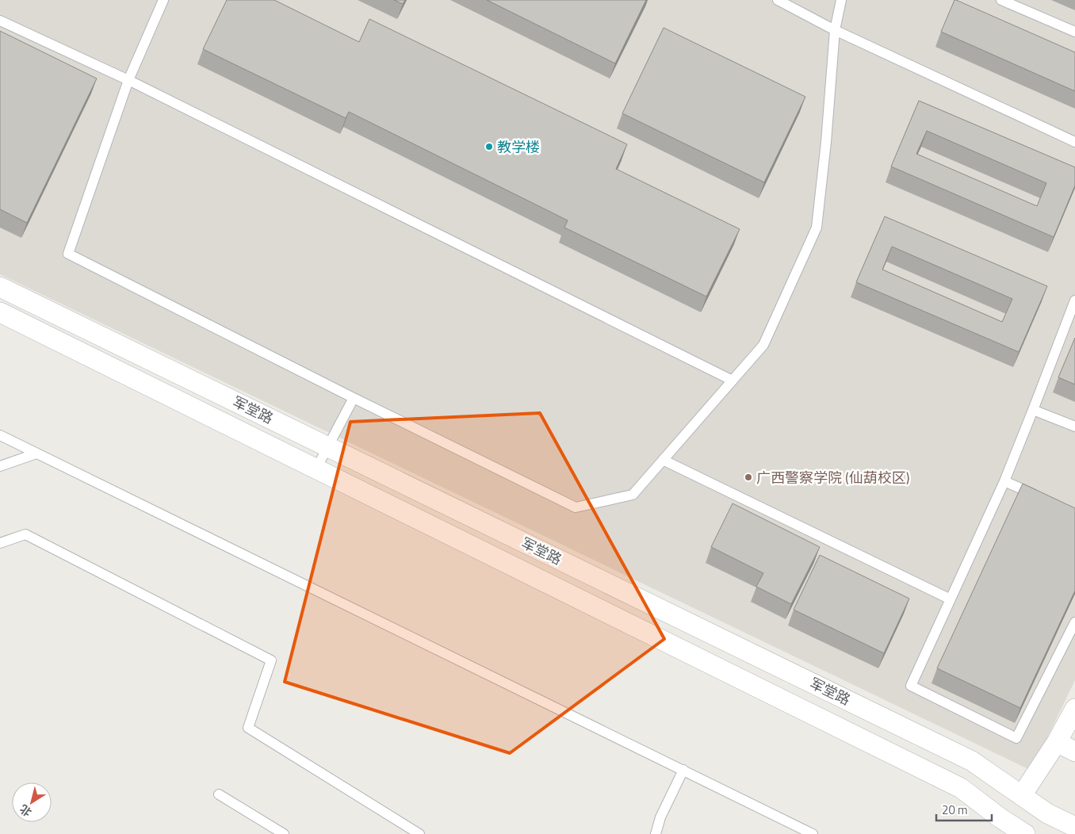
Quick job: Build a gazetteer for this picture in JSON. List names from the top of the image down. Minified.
{"streets":{"street":["军堂路"]},"places":["教学楼","广西警察学院 (仙葫校区)"],"scale_bar":"20 m","north":"bottom left"}
